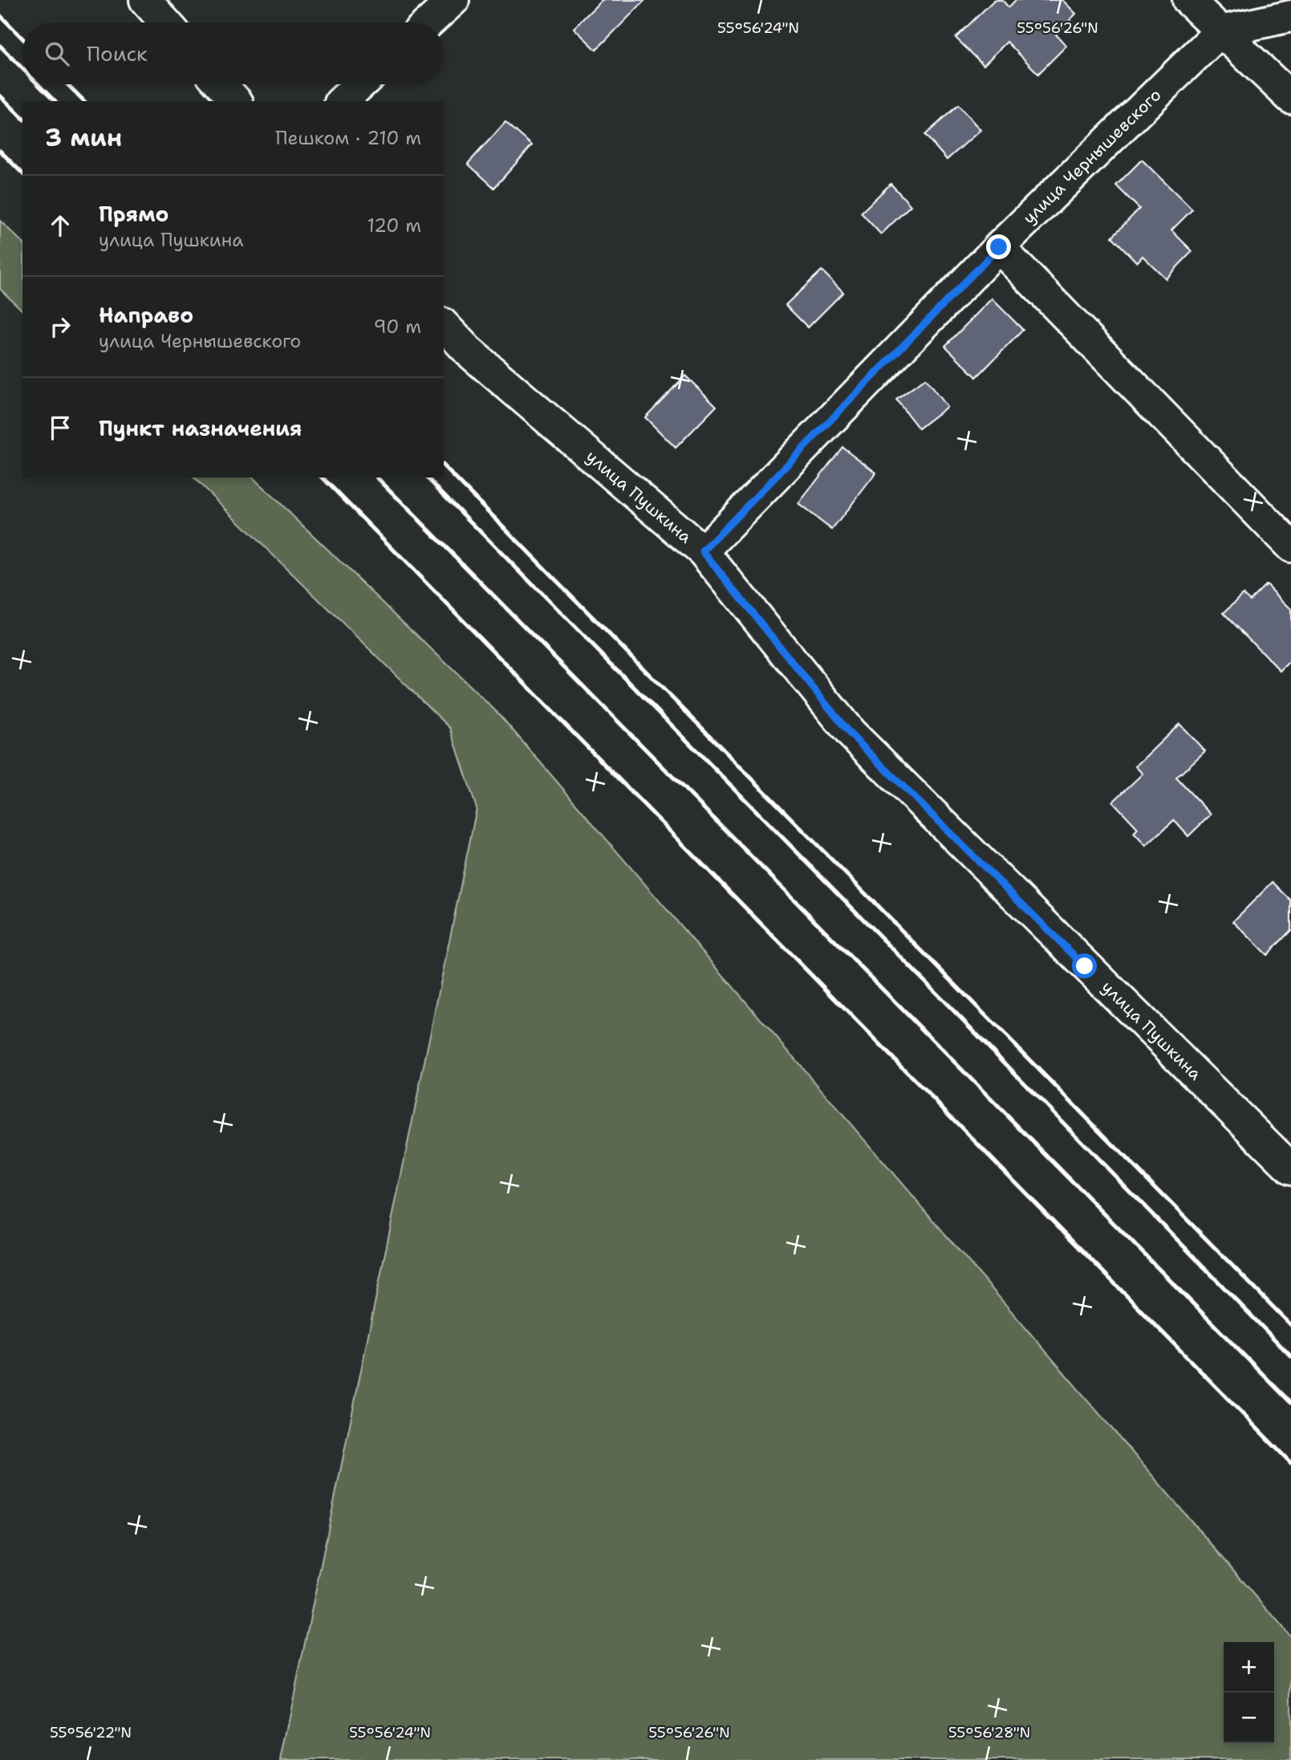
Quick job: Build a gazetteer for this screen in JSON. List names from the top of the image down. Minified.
{"streets":{"street":["улица Чернышевского","улица Пушкина"]},"crossings":[["улица Чернышевского","улица Пушкина"]],"page":{"search":"Поиск","heading":["3 мин","Пешком · 210 m"],"list":[["Прямо","улица Пушкина","120 m"],["Направо","улица Чернышевского","90 m"],"Пункт назначения"],"map_buttons":["+","−"]},"coordinates":["55°56'24\"N","55°56'26\"N","55°56'22\"N","55°56'28\"N"]}
